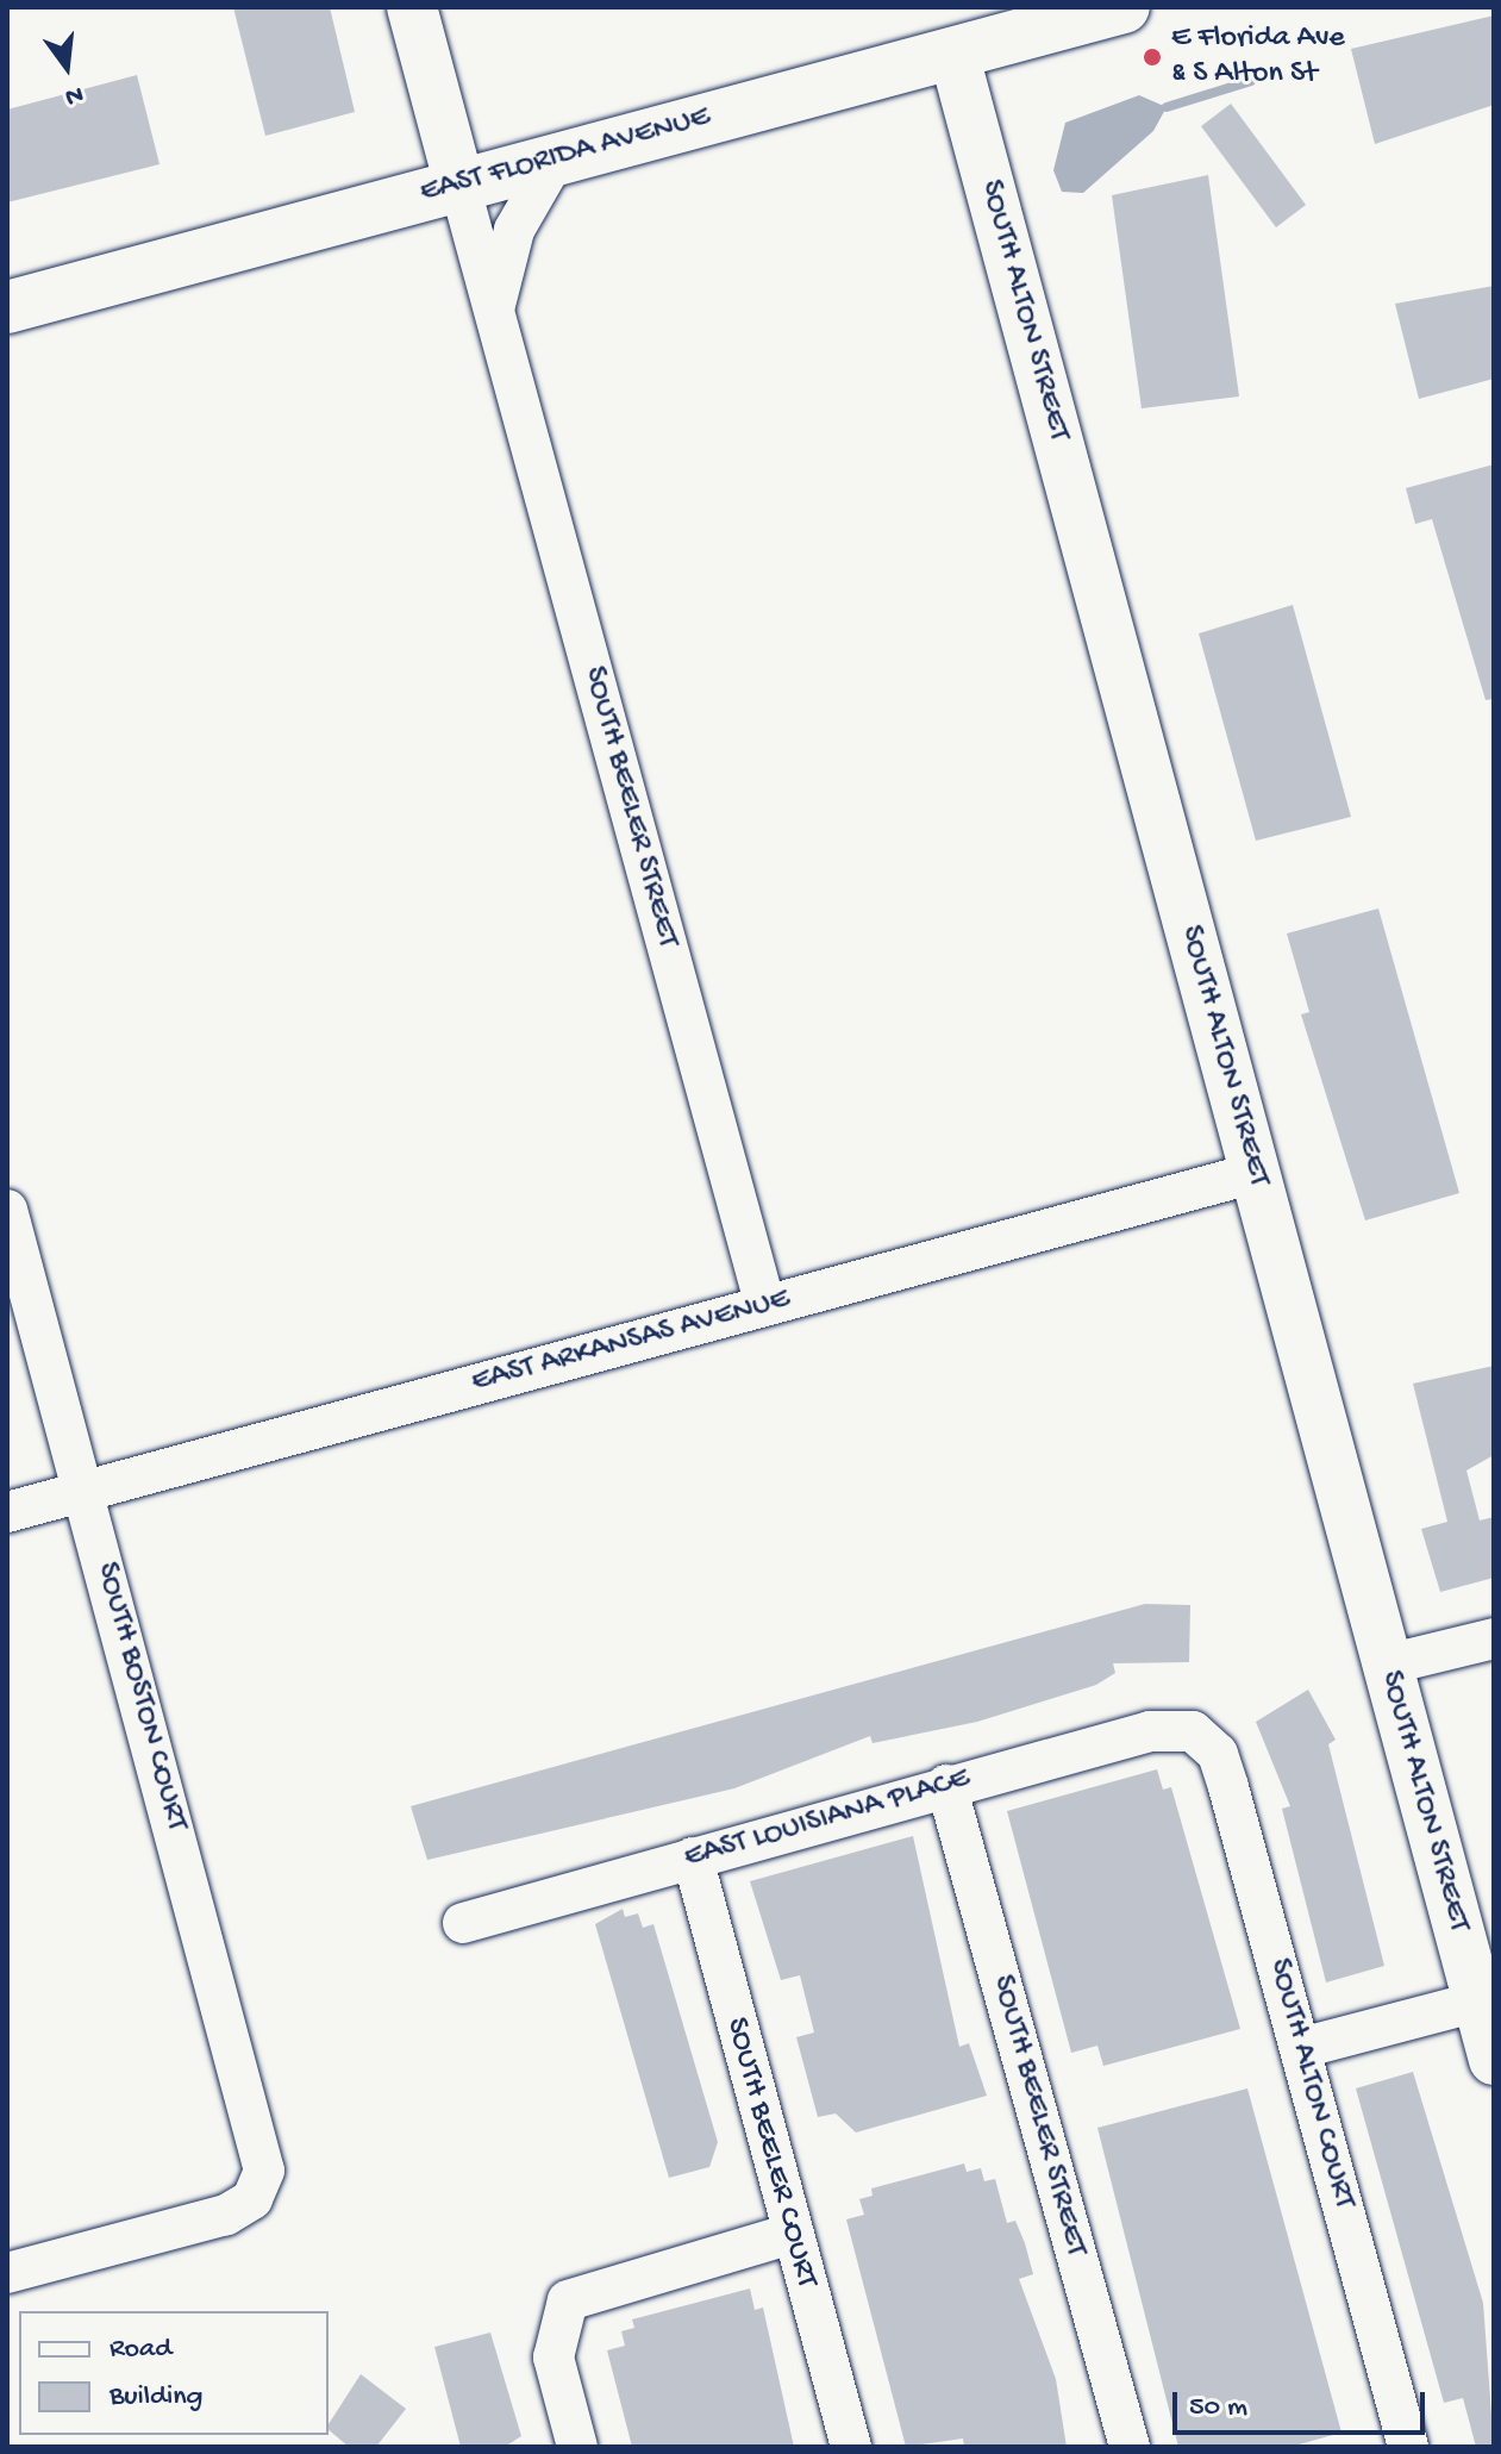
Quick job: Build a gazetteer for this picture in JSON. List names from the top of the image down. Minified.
{"streets":{"main road":["EAST FLORIDA AVENUE"],"street":["SOUTH ALTON STREET","SOUTH BEELER STREET","EAST ARKANSAS AVENUE","SOUTH BOSTON COURT","EAST LOUISIANA PLACE","SOUTH ALTON COURT","SOUTH BEELER COURT"]},"crossings":[["EAST FLORIDA AVENUE","SOUTH ALTON STREET"],["EAST FLORIDA AVENUE","SOUTH BEELER STREET"],["SOUTH ALTON STREET","EAST ARKANSAS AVENUE"],["SOUTH BEELER STREET","EAST ARKANSAS AVENUE"],["SOUTH BEELER STREET","EAST LOUISIANA PLACE"],["EAST ARKANSAS AVENUE","SOUTH BOSTON COURT"],["EAST LOUISIANA PLACE","SOUTH ALTON COURT"],["EAST LOUISIANA PLACE","SOUTH BEELER COURT"]],"places":["E Florida Ave & S Alton St"],"legend":["Road","Building"],"scale_bar":"50 m","north":"bottom"}
